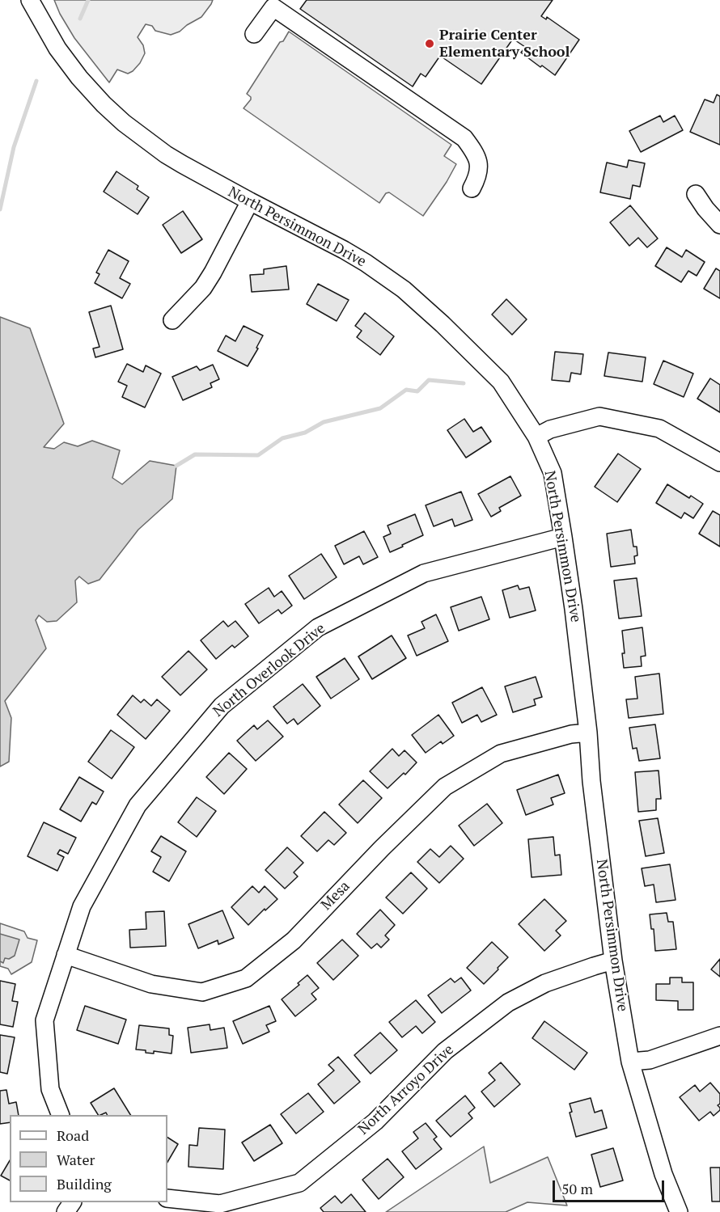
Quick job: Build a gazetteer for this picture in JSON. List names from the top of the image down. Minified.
{"streets":{"street":["North Persimmon Drive","North Overlook Drive","Mesa","North Arroyo Drive"]},"crossings":[["North Persimmon Drive","North Overlook Drive"],["North Persimmon Drive","Mesa"],["North Persimmon Drive","North Arroyo Drive"],["North Overlook Drive","Mesa"]],"places":["Prairie Center Elementary School"],"legend":["Road","Water","Building"],"scale_bar":"50 m"}
